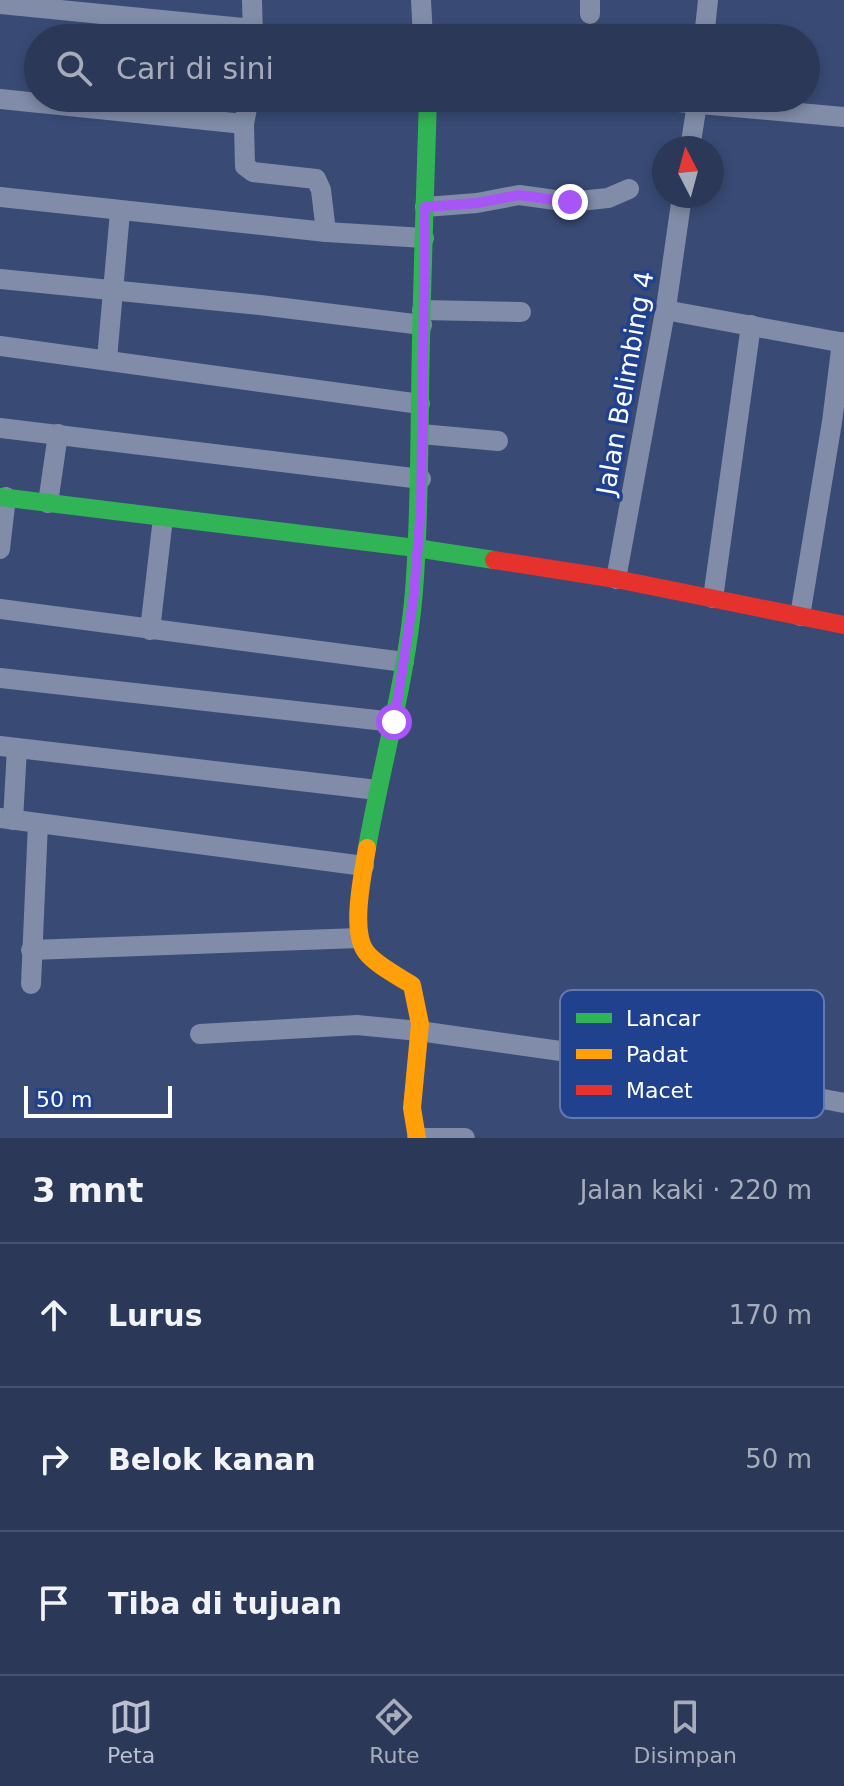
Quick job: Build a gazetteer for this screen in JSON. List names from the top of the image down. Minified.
{"streets":{"street":["Jalan Belimbing 4"]},"legend":["Lancar","Padat","Macet"],"scale_bar":"50 m","north":"top","page":{"search":"Cari di sini","scale":"50 m","heading":["3 mnt","Jalan kaki · 220 m"],"list":[["Lurus","170 m"],["Belok kanan","50 m"],"Tiba di tujuan"],"nav":["Peta","Rute","Disimpan"]}}
